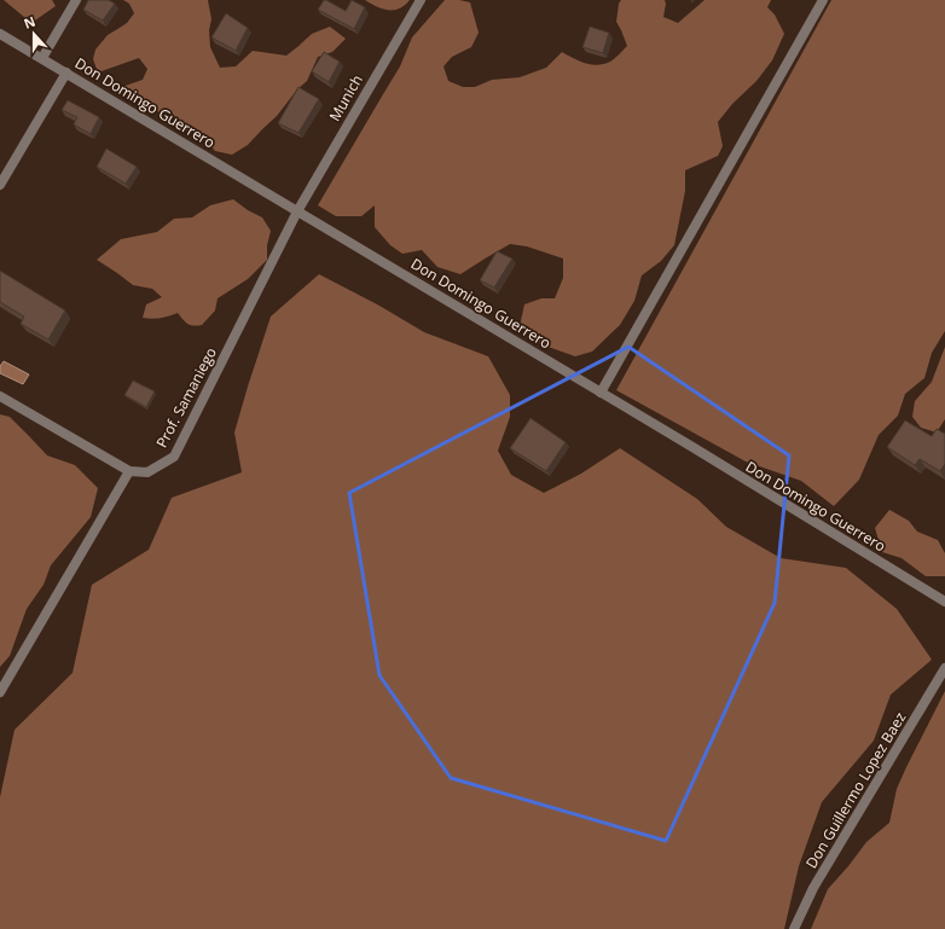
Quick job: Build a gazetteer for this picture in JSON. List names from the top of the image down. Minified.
{"streets":{"street":["Munich","Don Domingo Guerrero","Prof. Samaniego","Don Guillermo Lopez Baez"]},"crossings":[["Munich","Don Domingo Guerrero"],["Munich","Prof. Samaniego"],["Don Domingo Guerrero","Prof. Samaniego"]],"north":"top"}
